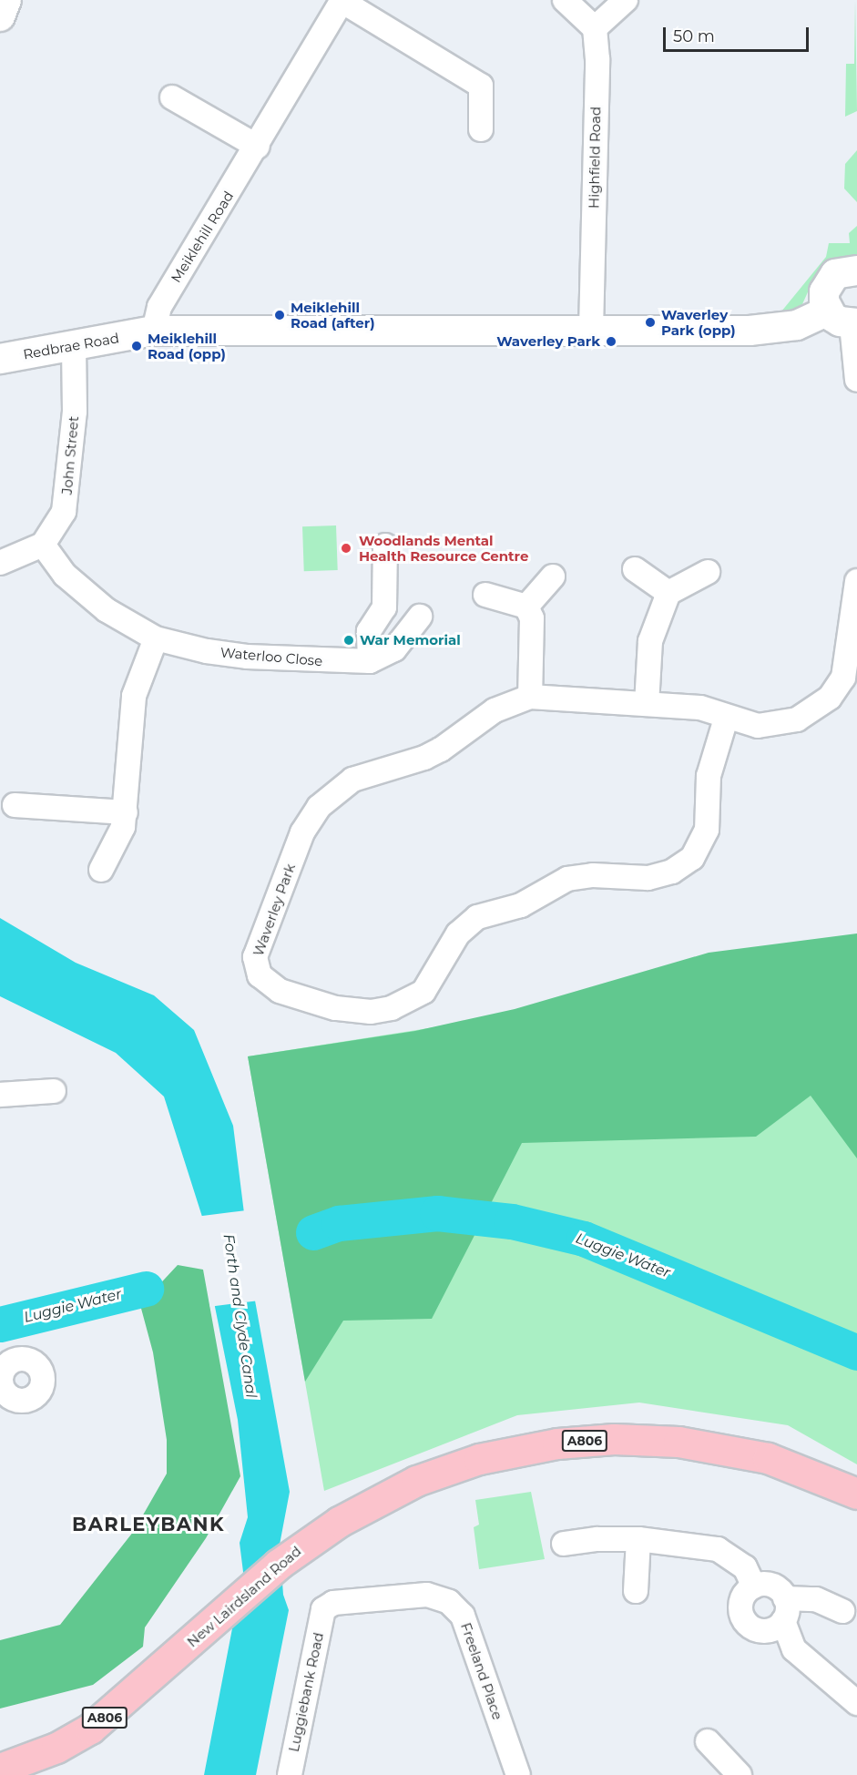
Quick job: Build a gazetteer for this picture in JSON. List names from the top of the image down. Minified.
{"streets":{"main road":["A806","New Lairdsland Road"],"street":["Highfield Road","Meiklehill Road","Redbrae Road","John Street","Waterloo Close","Waverley Park","Freeland Place","Luggiebank Road"]},"crossings":[["Highfield Road","Redbrae Road"],["Meiklehill Road","Redbrae Road"],["Redbrae Road","John Street"],["John Street","Waterloo Close"],["Freeland Place","Luggiebank Road"]],"districts":["BARLEYBANK"],"water":["Luggie Water","Forth and Clyde Canal"],"places":["Meiklehill Road (after)","Waverley Park (opp)","Waverley Park","Meiklehill Road (opp)","Woodlands Mental Health Resource Centre","War Memorial"],"scale_bar":"50 m"}
